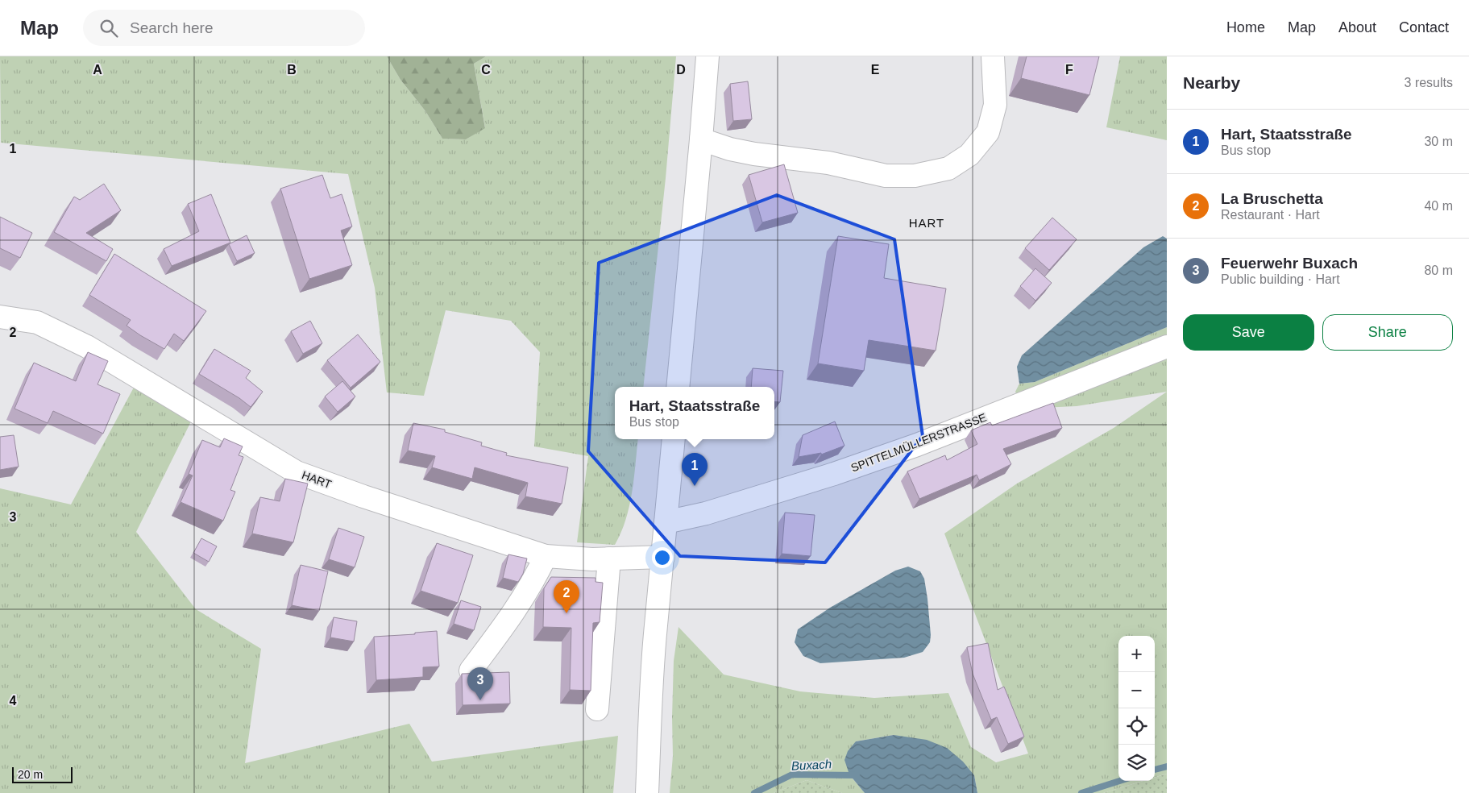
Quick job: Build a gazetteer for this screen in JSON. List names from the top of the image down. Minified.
{"streets":{"street":["SPITTELMÜLLERSTRASSE","HART"]},"districts":["HART"],"water":["Buxach"],"scale_bar":"20 m","page":{"header":"Map","search":"Search here","nav":["Home","Map","About","Contact"],"heading":["Nearby","3 results"],"list":[{"mark":"1","name":"Hart, Staatsstraße","note":"Bus stop","value":"30 m"},{"mark":"2","name":"La Bruschetta","note":"Restaurant · Hart","value":"40 m"},{"mark":"3","name":"Feuerwehr Buxach","note":"Public building · Hart","value":"80 m"}],"buttons":["Save","Share"],"popup":["Hart, Staatsstraße","Bus stop"],"pins":["1","2","3"],"map_buttons":["+","−"],"scale":"20 m"},"grid":{"columns":["A","B","C","D","E","F"],"rows":["1","2","3","4"]}}
